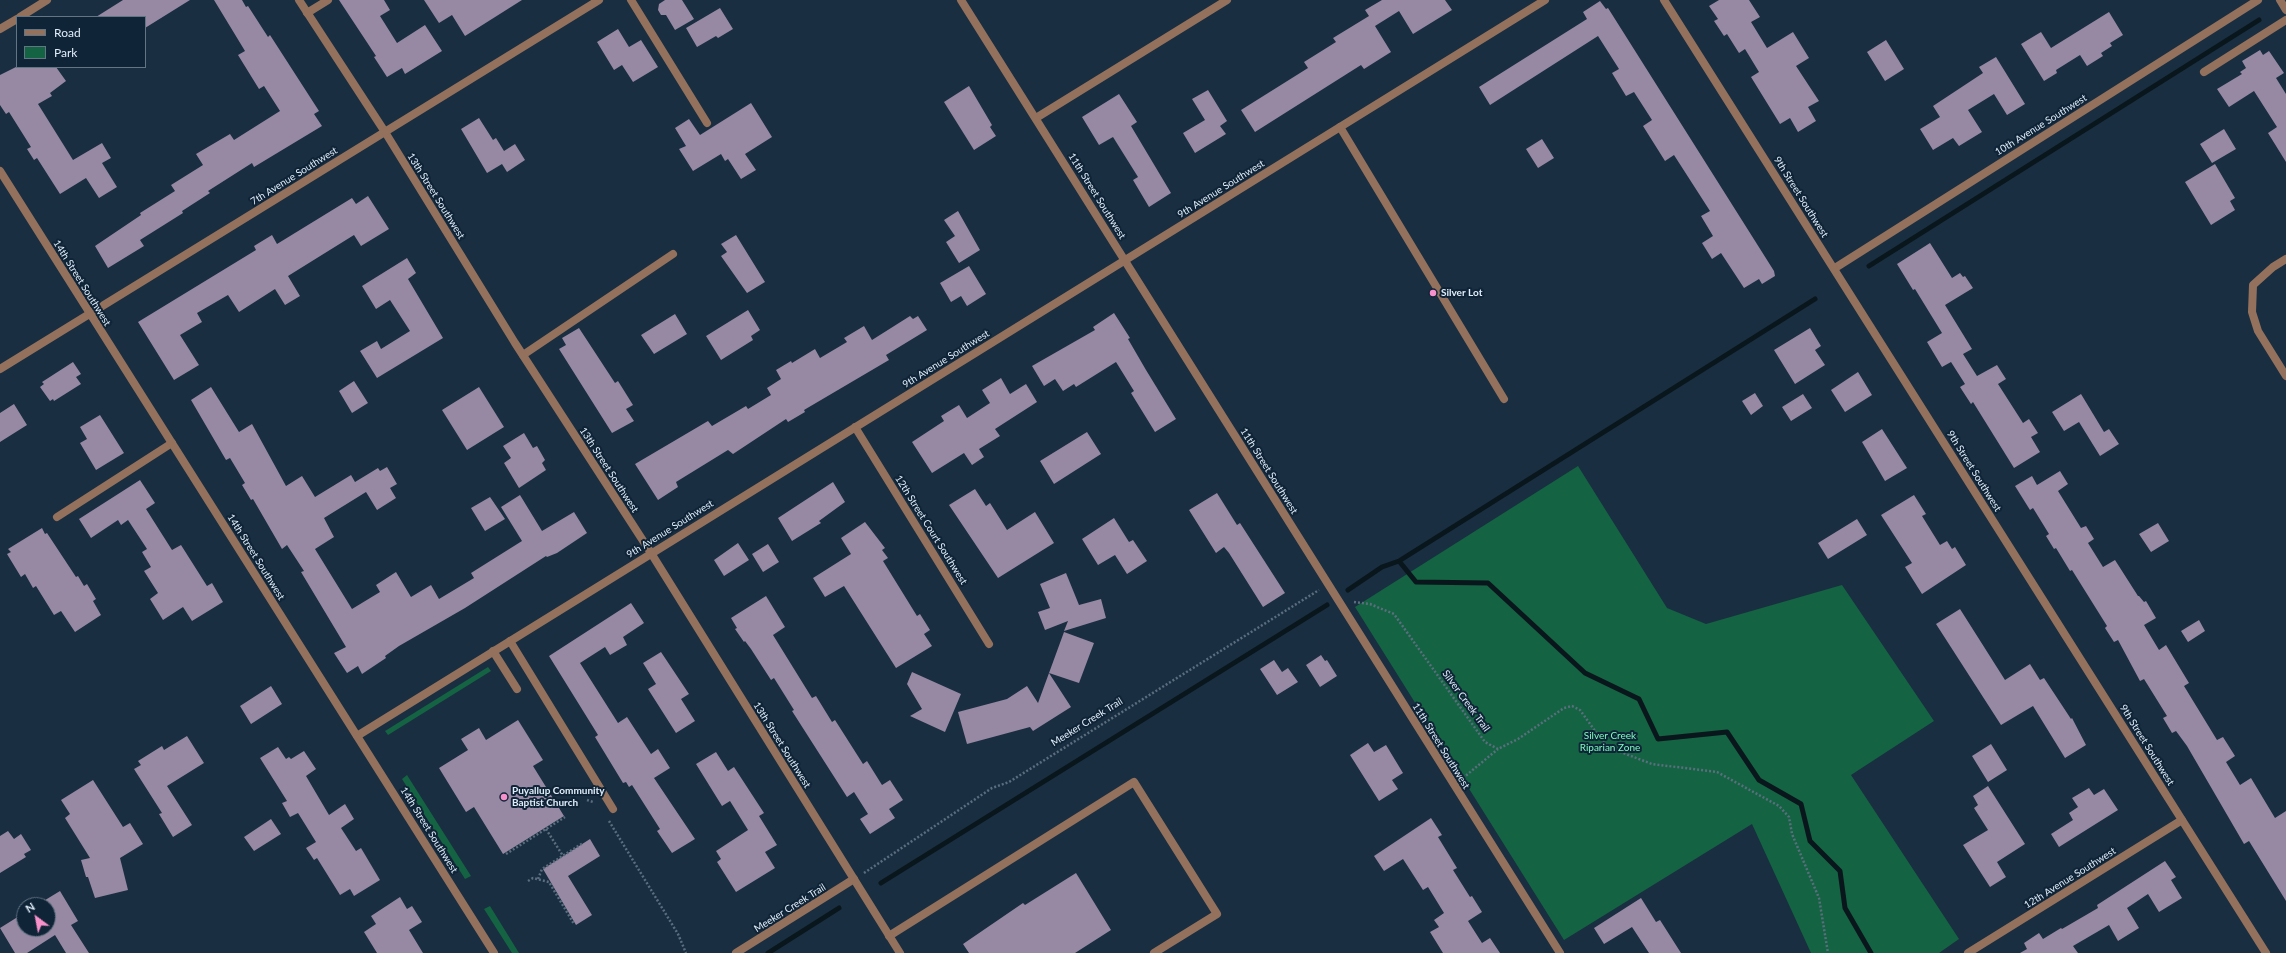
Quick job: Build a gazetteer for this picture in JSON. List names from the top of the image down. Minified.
{"streets":{"street":["10th Avenue Southwest","7th Avenue Southwest","9th Avenue Southwest","13th Street Southwest","11th Street Southwest","9th Street Southwest","14th Street Southwest","12th Street Court Southwest","Meeker Creek Trail","12th Avenue Southwest"],"path":["Silver Creek Trail"]},"crossings":[["10th Avenue Southwest","9th Street Southwest"],["7th Avenue Southwest","13th Street Southwest"],["7th Avenue Southwest","14th Street Southwest"],["9th Avenue Southwest","13th Street Southwest"],["9th Avenue Southwest","11th Street Southwest"],["9th Avenue Southwest","14th Street Southwest"],["9th Avenue Southwest","12th Street Court Southwest"],["13th Street Southwest","Meeker Creek Trail"],["9th Street Southwest","12th Avenue Southwest"]],"parks":["Silver Creek Riparian Zone"],"places":["Silver Lot","Puyallup Community Baptist Church"],"legend":["Road","Park"],"north":"top left"}
